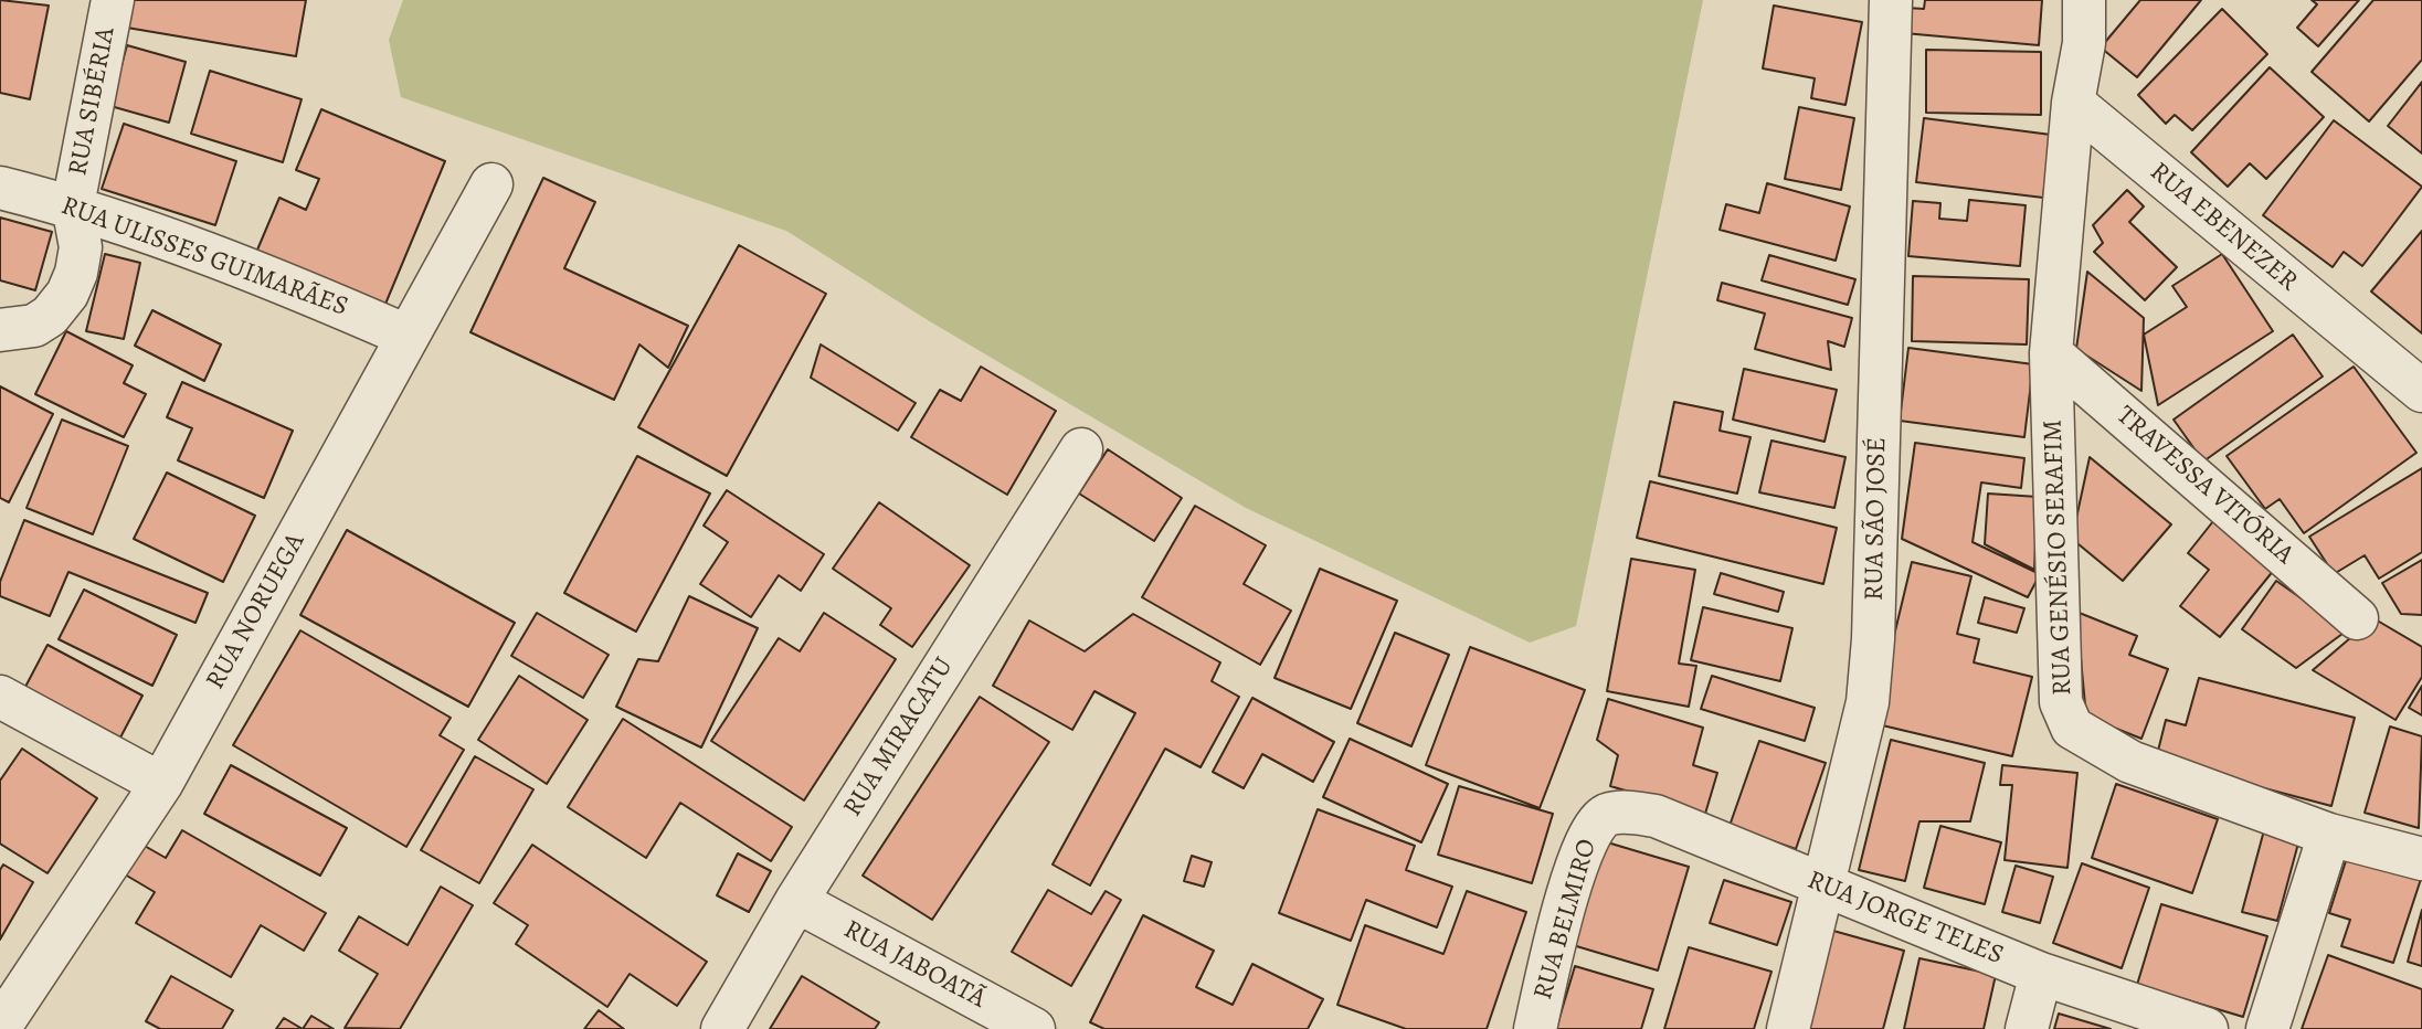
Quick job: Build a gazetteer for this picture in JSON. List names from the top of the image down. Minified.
{"streets":{"street":["RUA SIBÉRIA","RUA EBENEZER","RUA ULISSES GUIMARÃES","TRAVESSA VITÓRIA","RUA SÃO JOSÉ","RUA GENÉSIO SERAFIM","RUA NORUEGA","RUA MIRACATU","RUA JORGE TELES","RUA BELMIRO","RUA JABOATÃ"]},"crossings":[["RUA SIBÉRIA","RUA ULISSES GUIMARÃES"],["RUA EBENEZER","RUA GENÉSIO SERAFIM"],["RUA ULISSES GUIMARÃES","RUA NORUEGA"],["TRAVESSA VITÓRIA","RUA GENÉSIO SERAFIM"],["RUA SÃO JOSÉ","RUA JORGE TELES"],["RUA MIRACATU","RUA JABOATÃ"],["RUA JORGE TELES","RUA BELMIRO"]]}
